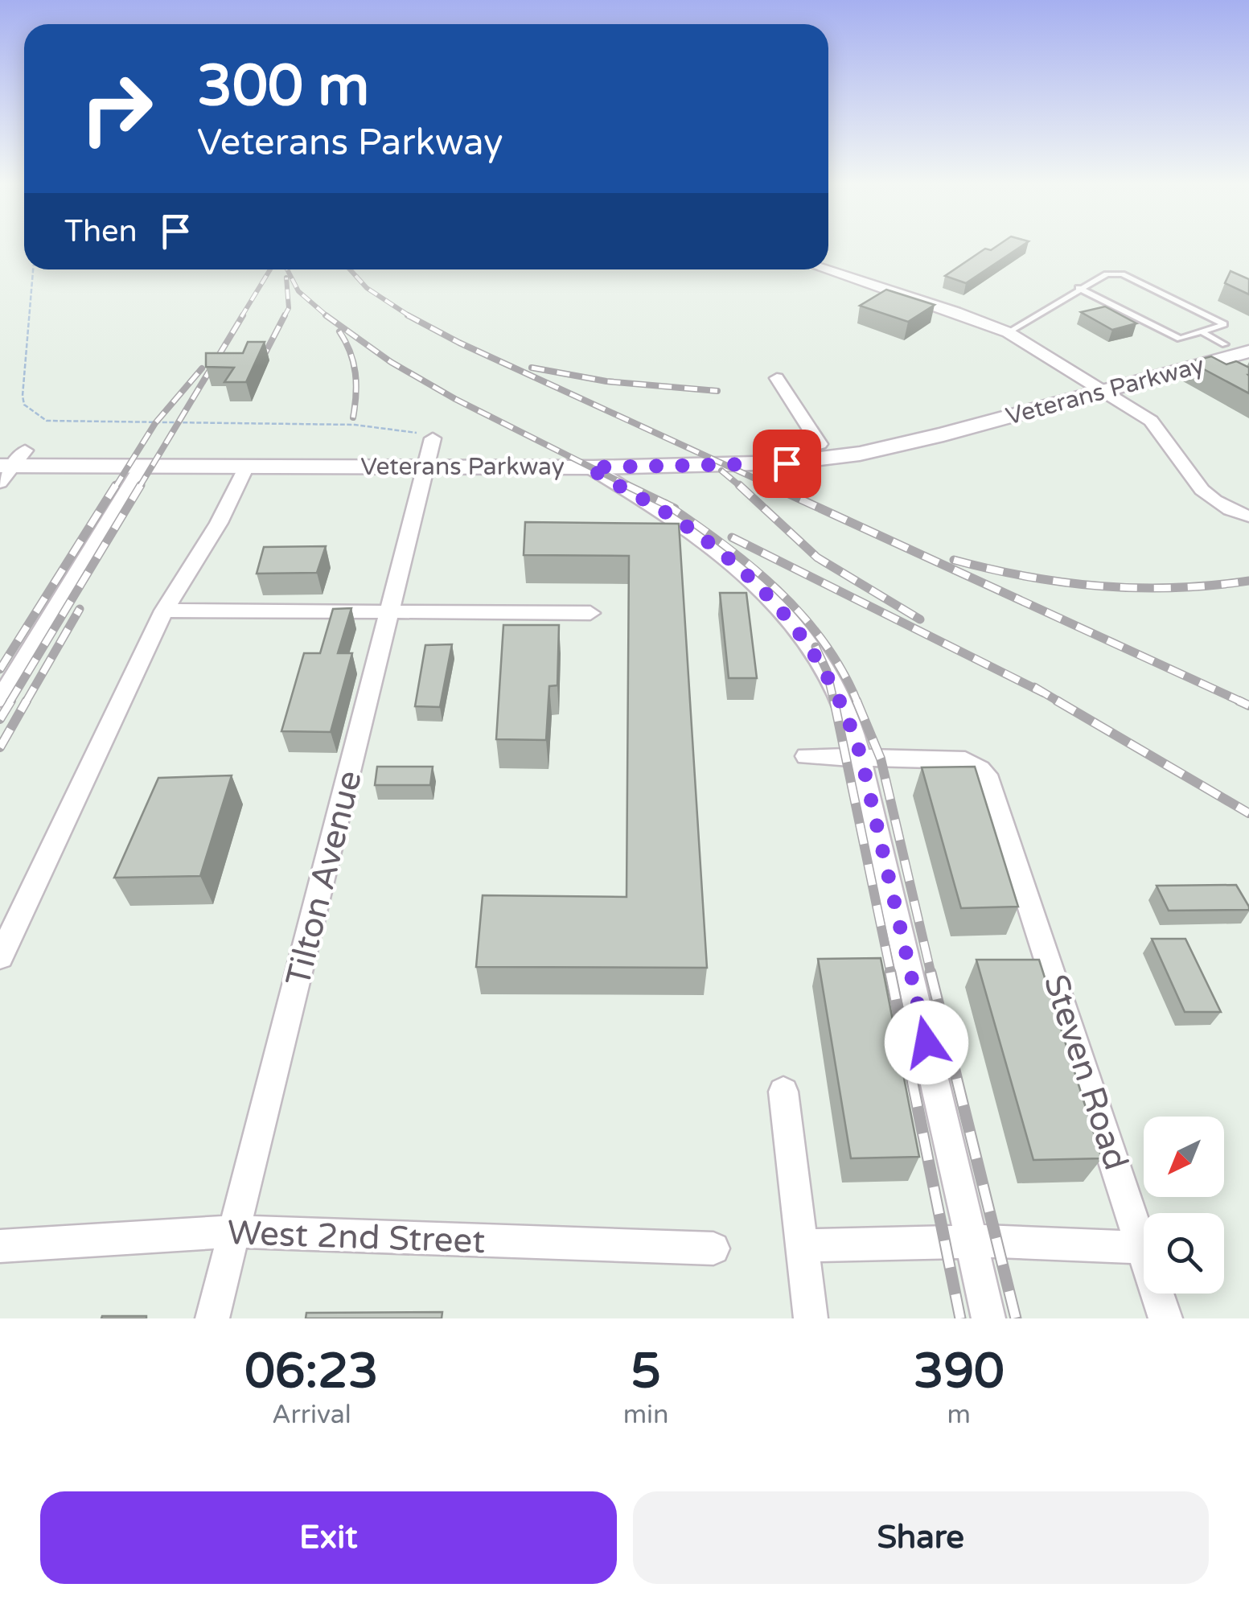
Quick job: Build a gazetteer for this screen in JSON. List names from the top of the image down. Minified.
{"streets":{"main road":["Veterans Parkway"],"street":["Tilton Avenue","Steven Road","West 2nd Street"]},"crossings":[["Veterans Parkway","Tilton Avenue"],["Tilton Avenue","West 2nd Street"]],"north":"bottom left","page":{"turn":["300 m","Veterans Parkway"],"then":"Then","eta":["06:23","Arrival","5","min","390","m"],"buttons":["Exit","Share"]}}
